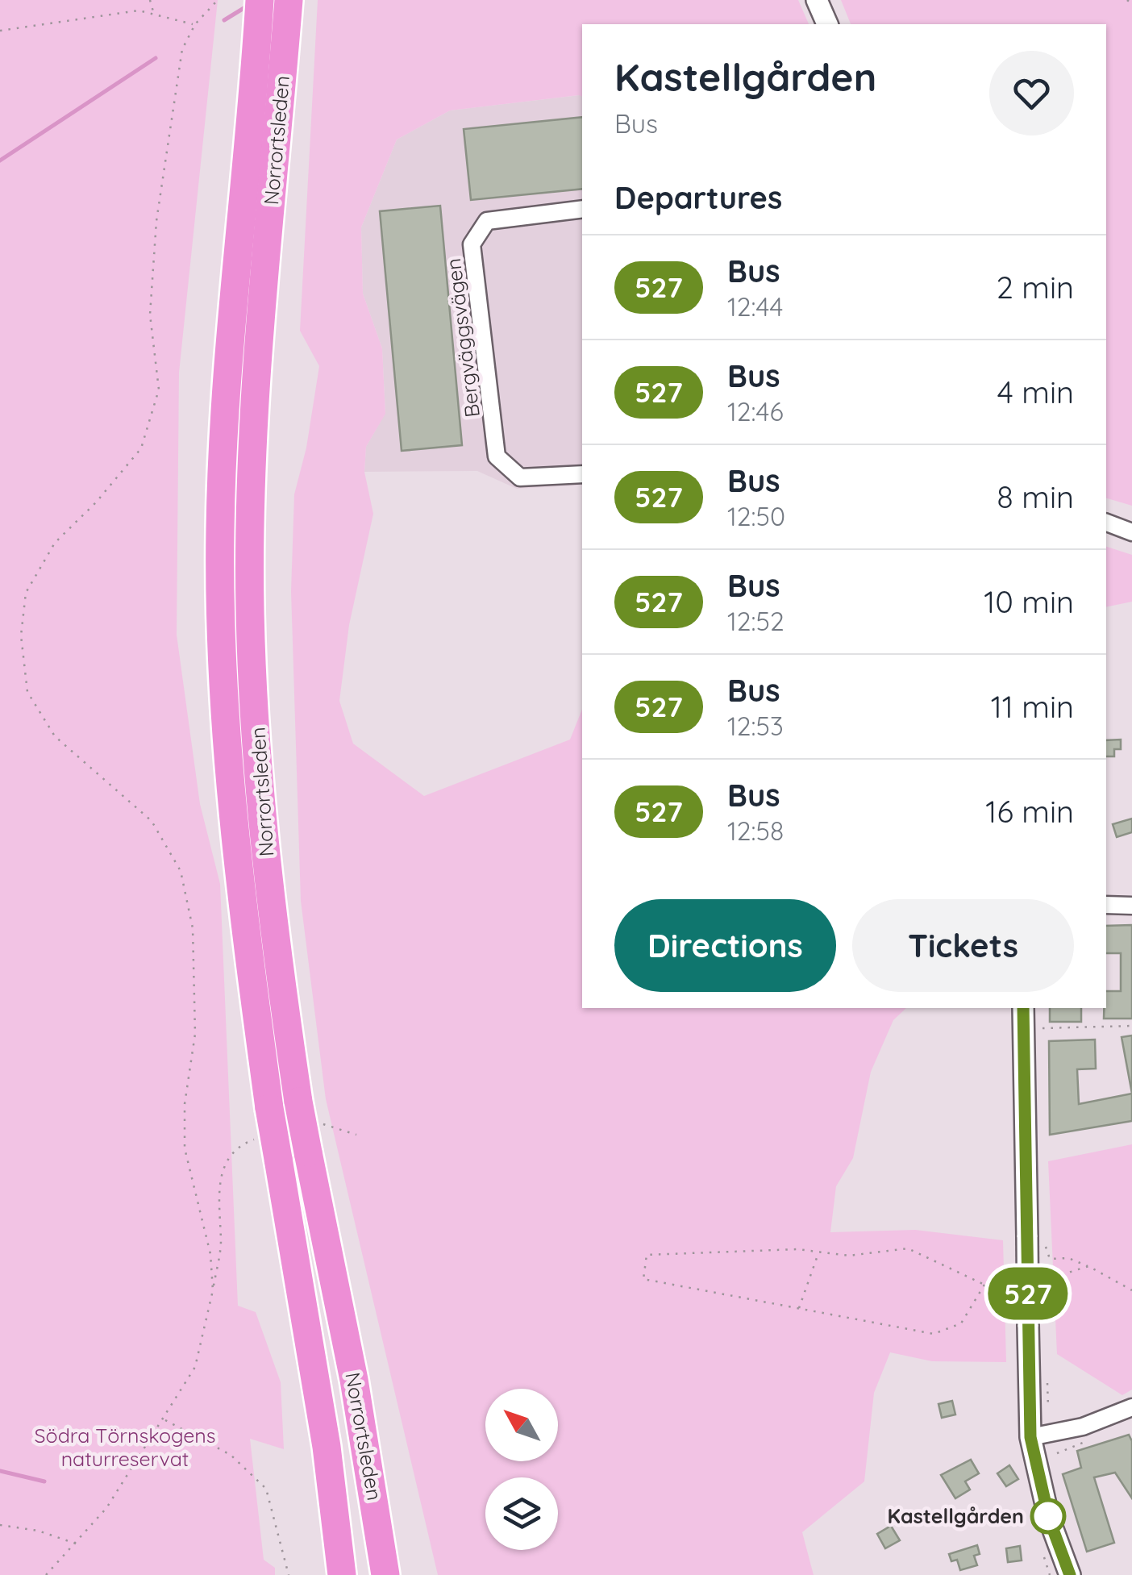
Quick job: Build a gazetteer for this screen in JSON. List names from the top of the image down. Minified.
{"streets":{"highway":["Norrortsleden"],"street":["Bergväggsvägen"]},"parks":["Södra Törnskogens naturreservat"],"places":["Kastellgården"],"lines":["bus line 527"],"north":"top left","page":{"on_map":"527","heading":[["Kastellgården","Bus"],"Departures"],"list":[{"mark":"527","name":"Bus","note":"12:44","value":"2 min"},{"mark":"527","name":"Bus","note":"12:46","value":"4 min"},{"mark":"527","name":"Bus","note":"12:50","value":"8 min"},{"mark":"527","name":"Bus","note":"12:52","value":"10 min"},{"mark":"527","name":"Bus","note":"12:53","value":"11 min"},{"mark":"527","name":"Bus","note":"12:58","value":"16 min"}],"buttons":["Directions","Tickets"]}}
